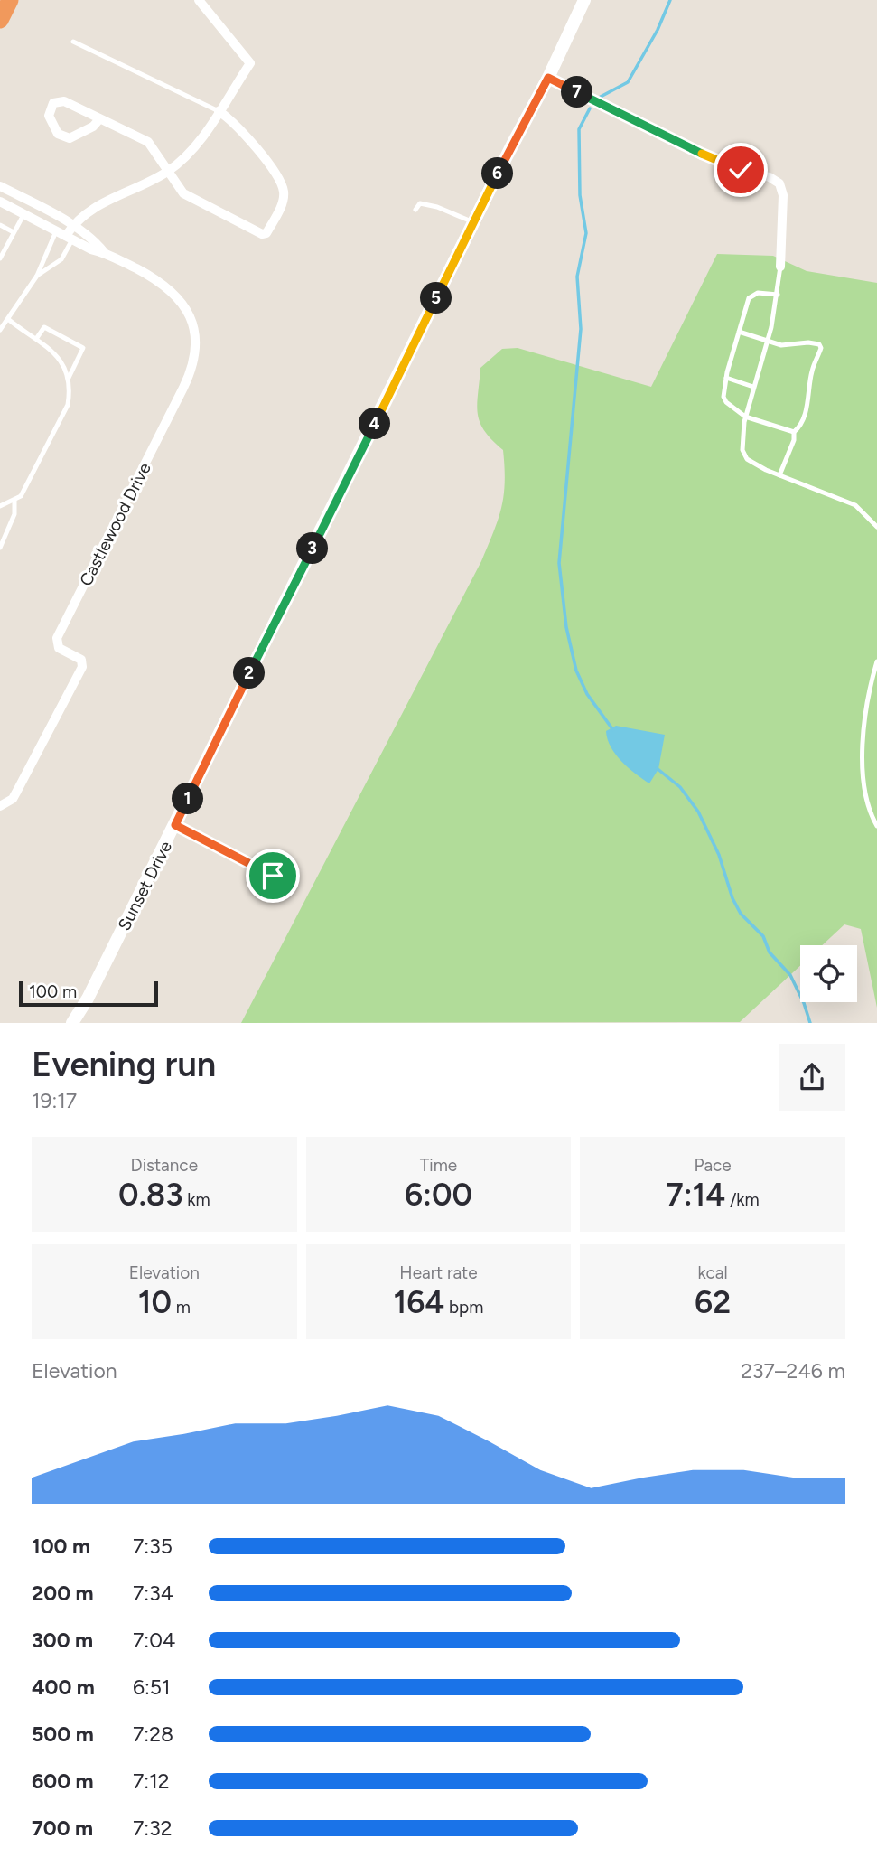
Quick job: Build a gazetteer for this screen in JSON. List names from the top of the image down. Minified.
{"streets":{"street":["Castlewood Drive","Sunset Drive"]},"scale_bar":"100 m","page":{"pins":["7","6","5","4","3","2","1"],"scale":"100 m","heading":["Evening run","19:17"],"stats":[["Distance","0.83 km"],["Time","6:00"],["Pace","7:14 /km"],["Elevation","10 m"],["Heart rate","164 bpm"],["kcal","62"]],"chart":["Elevation","237–246 m"],"list":[{"name":"100 m","note":"7:35"},{"name":"200 m","note":"7:34"},{"name":"300 m","note":"7:04"},{"name":"400 m","note":"6:51"},{"name":"500 m","note":"7:28"},{"name":"600 m","note":"7:12"},{"name":"700 m","note":"7:32"}]}}
